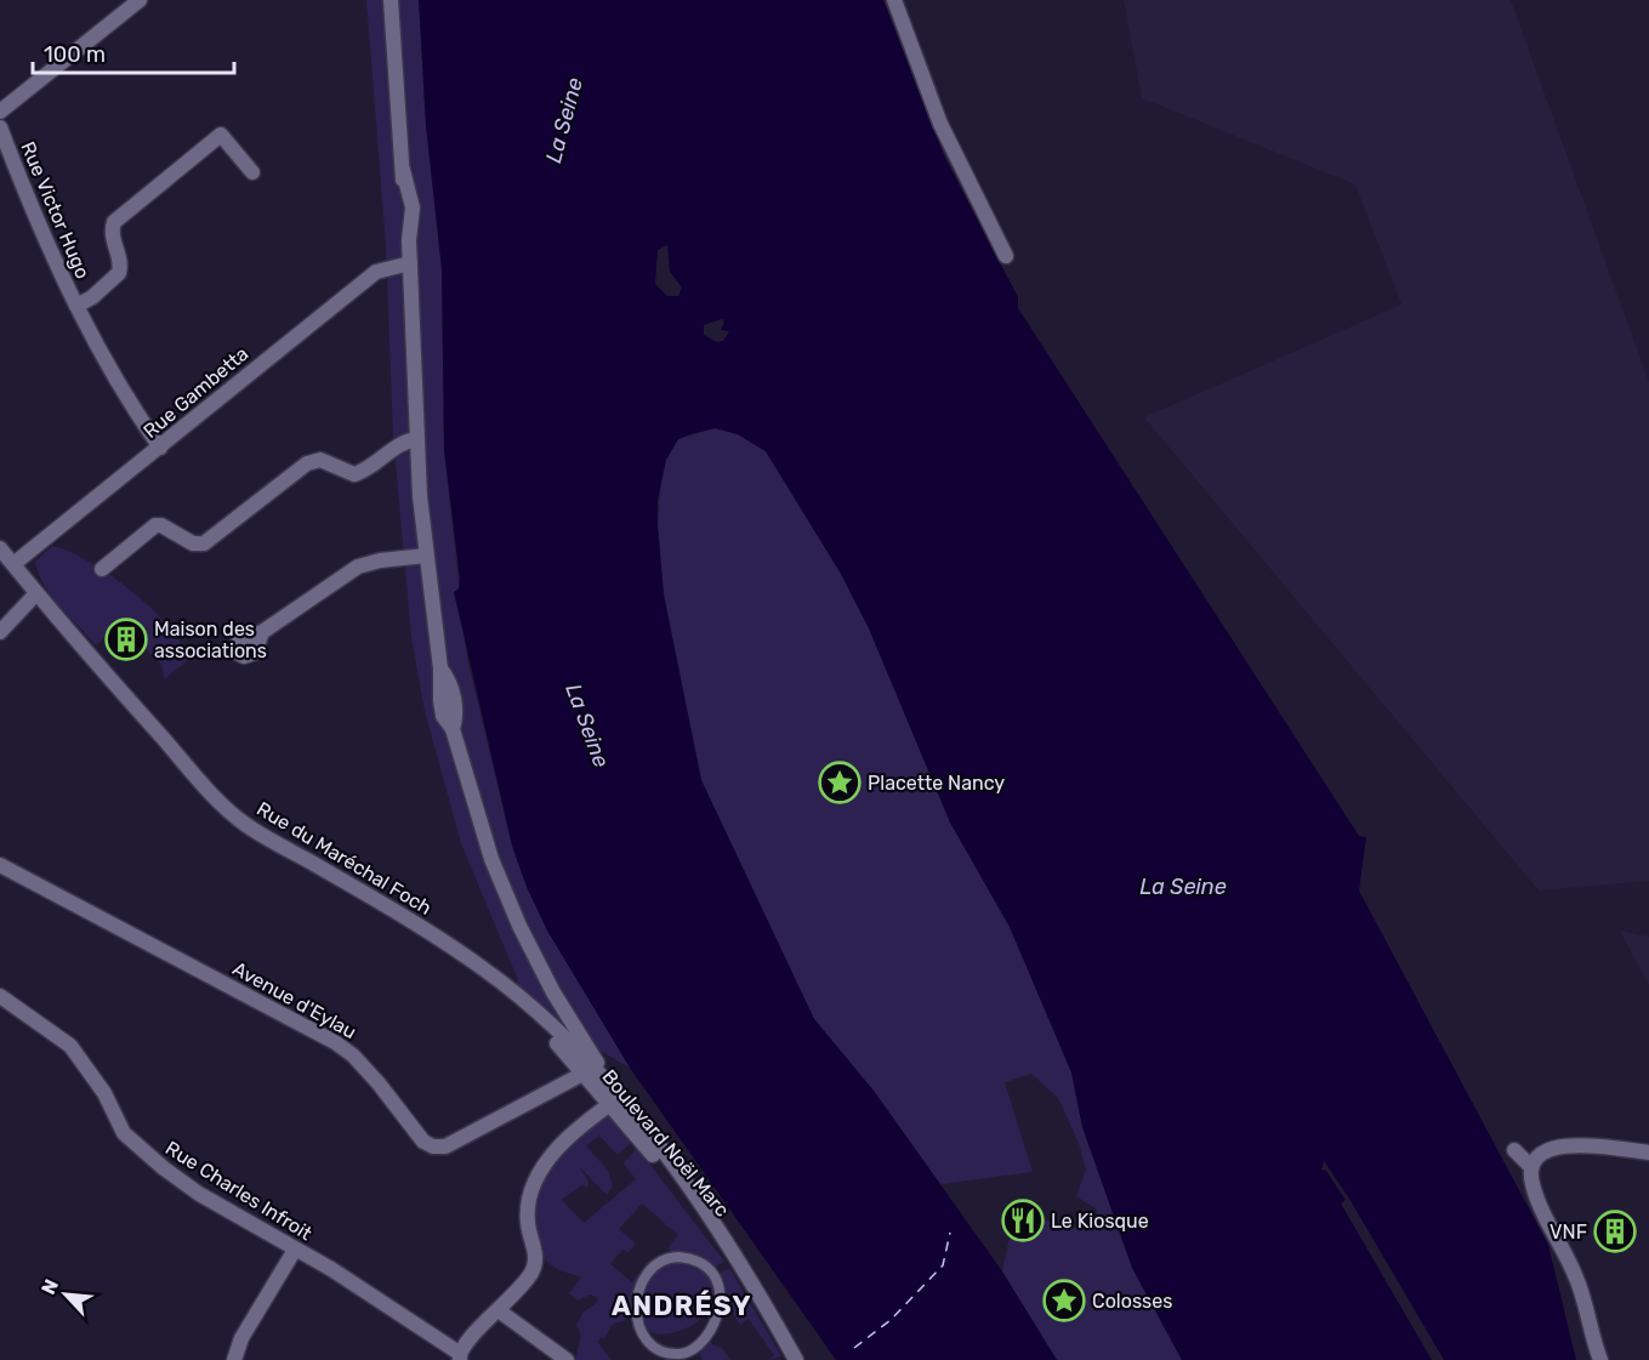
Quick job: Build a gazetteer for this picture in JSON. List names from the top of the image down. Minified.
{"streets":{"street":["Rue Victor Hugo","Rue Gambetta","Rue du Maréchal Foch","Avenue d'Eylau","Boulevard Noël Marc","Rue Charles Infroit"]},"crossings":[["Rue Victor Hugo","Rue Gambetta"],["Rue Gambetta","Rue du Maréchal Foch"],["Rue du Maréchal Foch","Avenue d'Eylau"],["Rue du Maréchal Foch","Boulevard Noël Marc"],["Avenue d'Eylau","Boulevard Noël Marc"]],"districts":["ANDRÉSY"],"water":["La Seine"],"places":{"building":["Maison des associations","VNF"],"place":["Placette Nancy","Colosses"],"restaurant":["Le Kiosque"]},"scale_bar":"100 m","north":"top left"}
